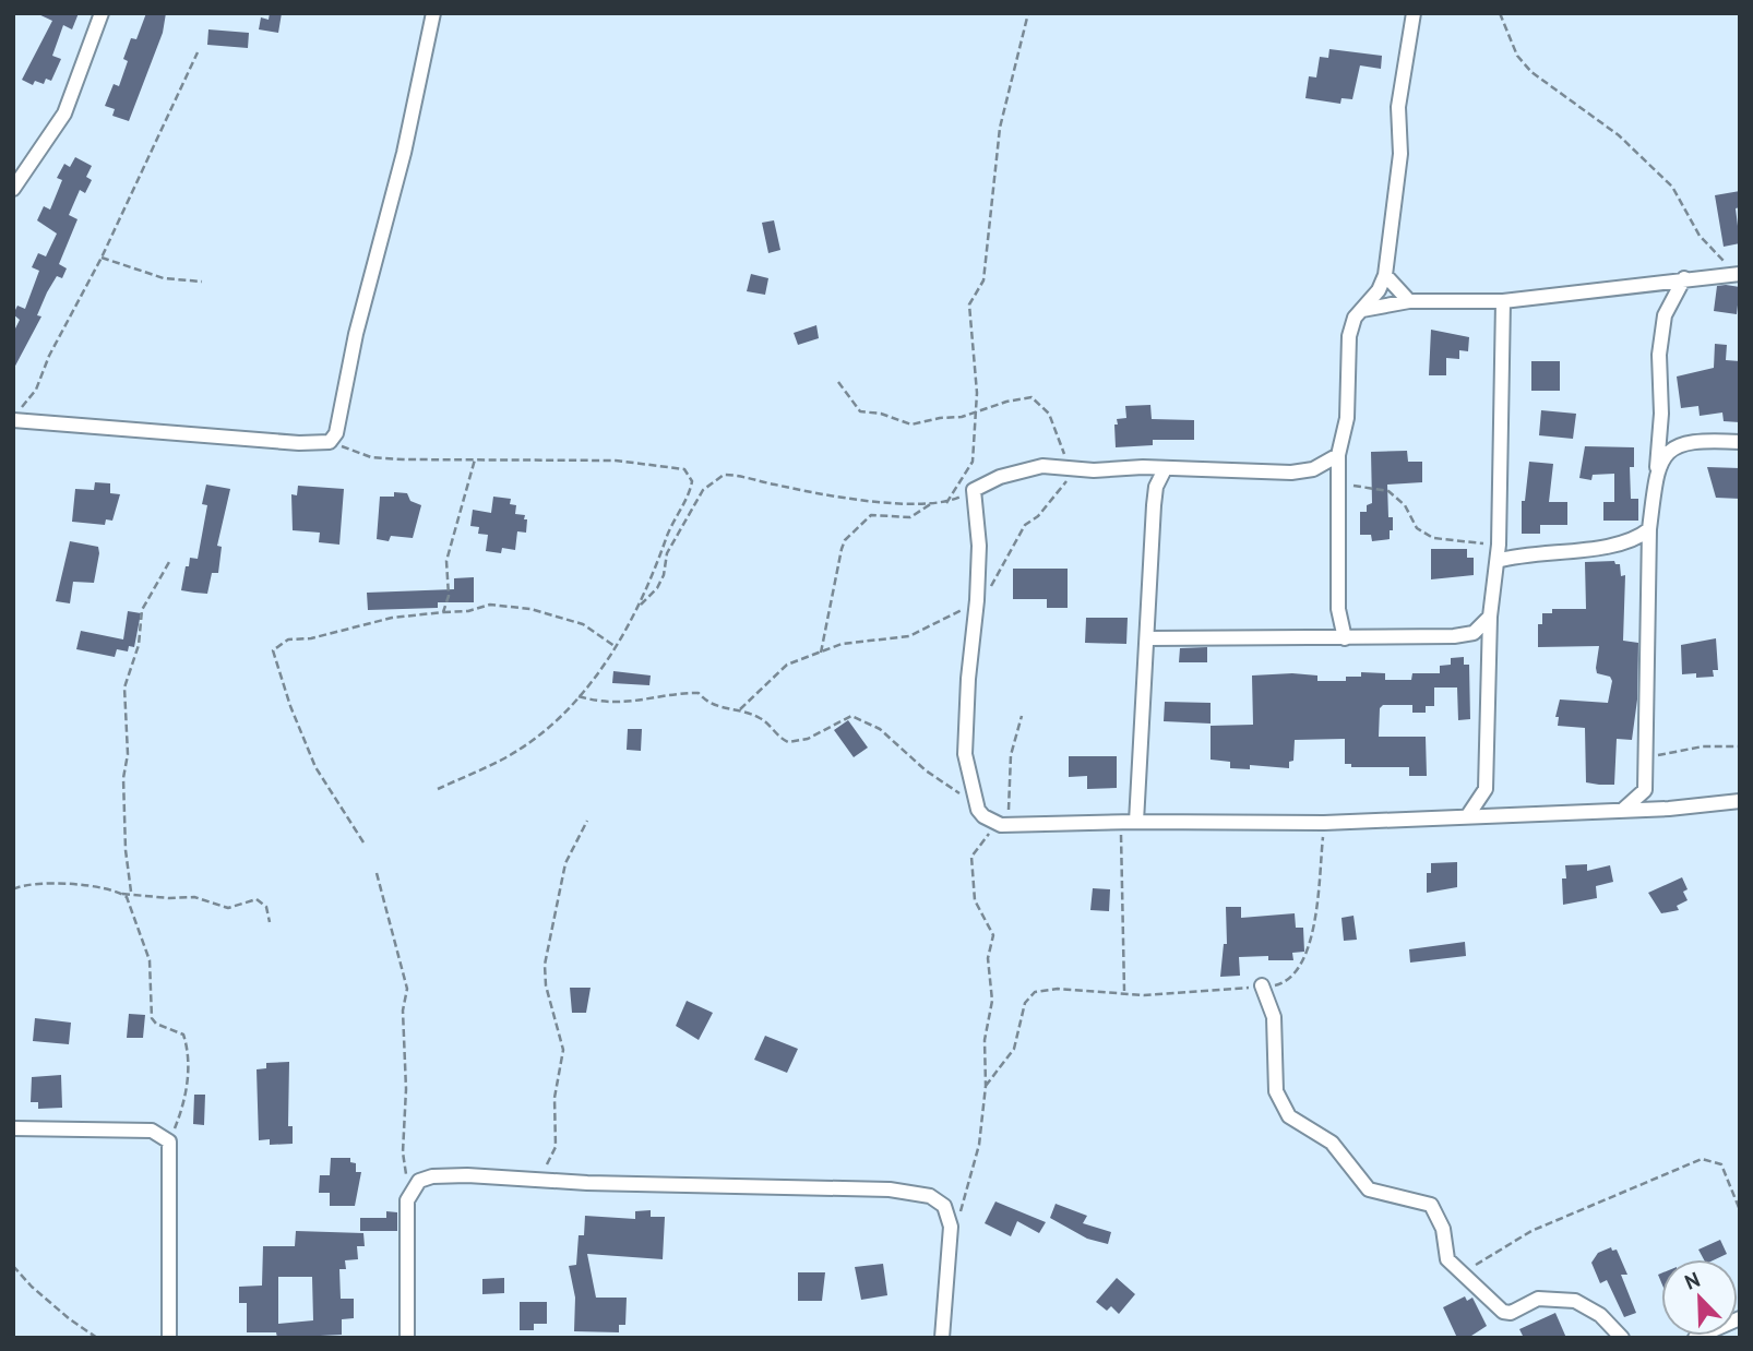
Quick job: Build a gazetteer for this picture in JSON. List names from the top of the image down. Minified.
{"north":"top left"}
